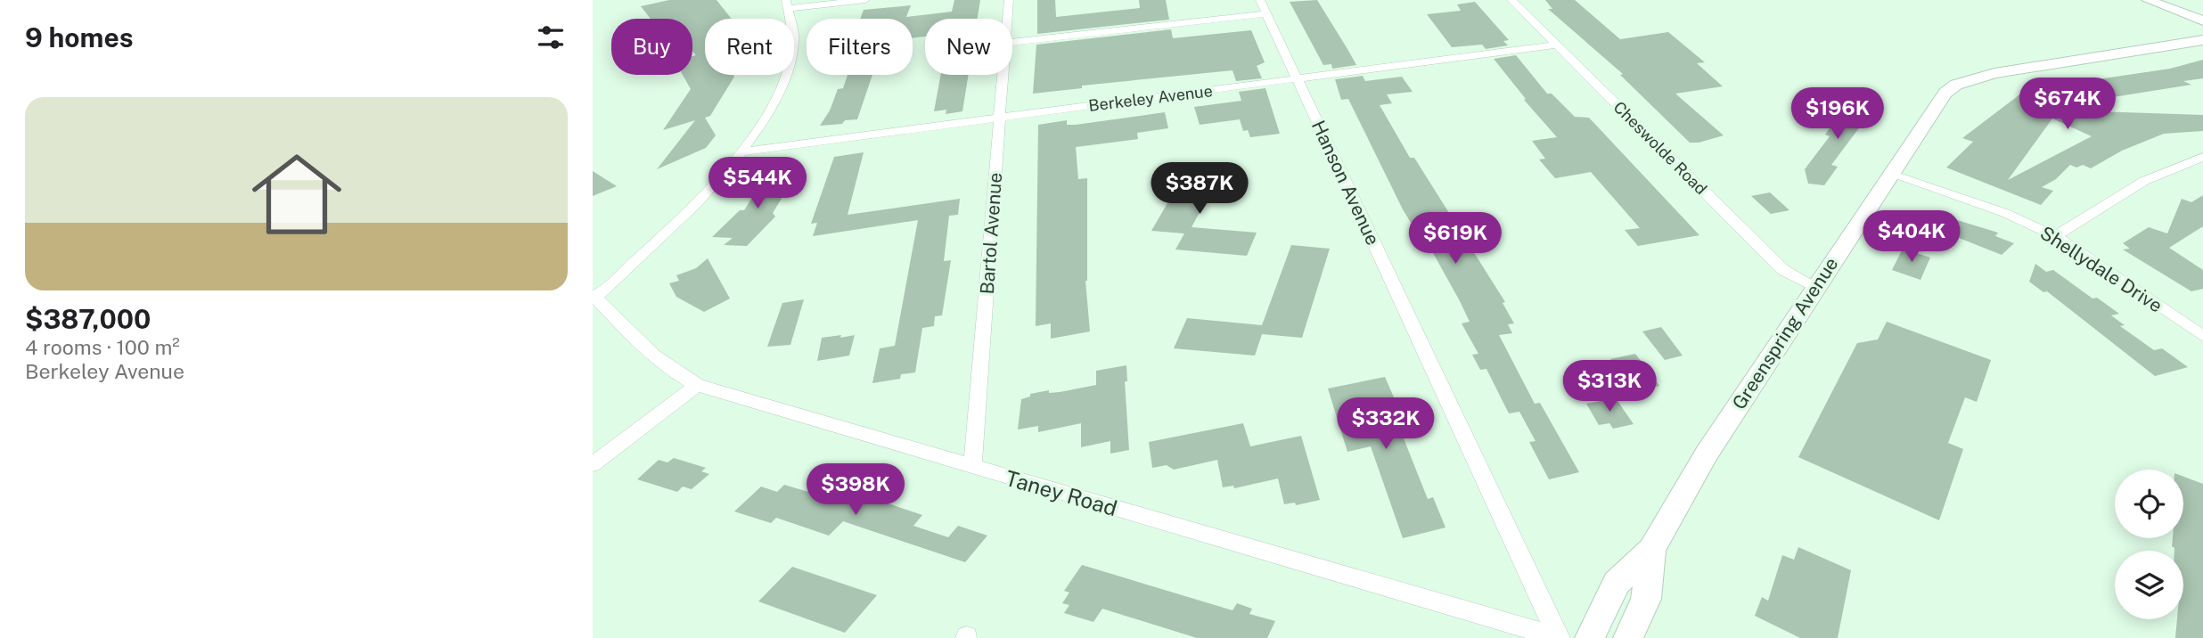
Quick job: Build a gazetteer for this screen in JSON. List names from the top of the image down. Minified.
{"streets":{"main road":["Greenspring Avenue"],"street":["Berkeley Avenue","Cheswolde Road","Hanson Avenue","Bartol Avenue","Shellydale Drive","Taney Road"]},"crossings":[["Berkeley Avenue","Cheswolde Road"],["Berkeley Avenue","Hanson Avenue"],["Berkeley Avenue","Bartol Avenue"],["Cheswolde Road","Greenspring Avenue"],["Hanson Avenue","Taney Road"],["Bartol Avenue","Taney Road"],["Shellydale Drive","Greenspring Avenue"]],"page":{"heading":"9 homes","chip":["Buy","Rent","Filters","New"],"list":[{"name":"$387,000","note":"4 rooms · 100 m² · Berkeley Avenue"}],"price":["$674K","$196K","$544K","$387K","$404K","$619K","$313K","$332K","$398K"]}}
